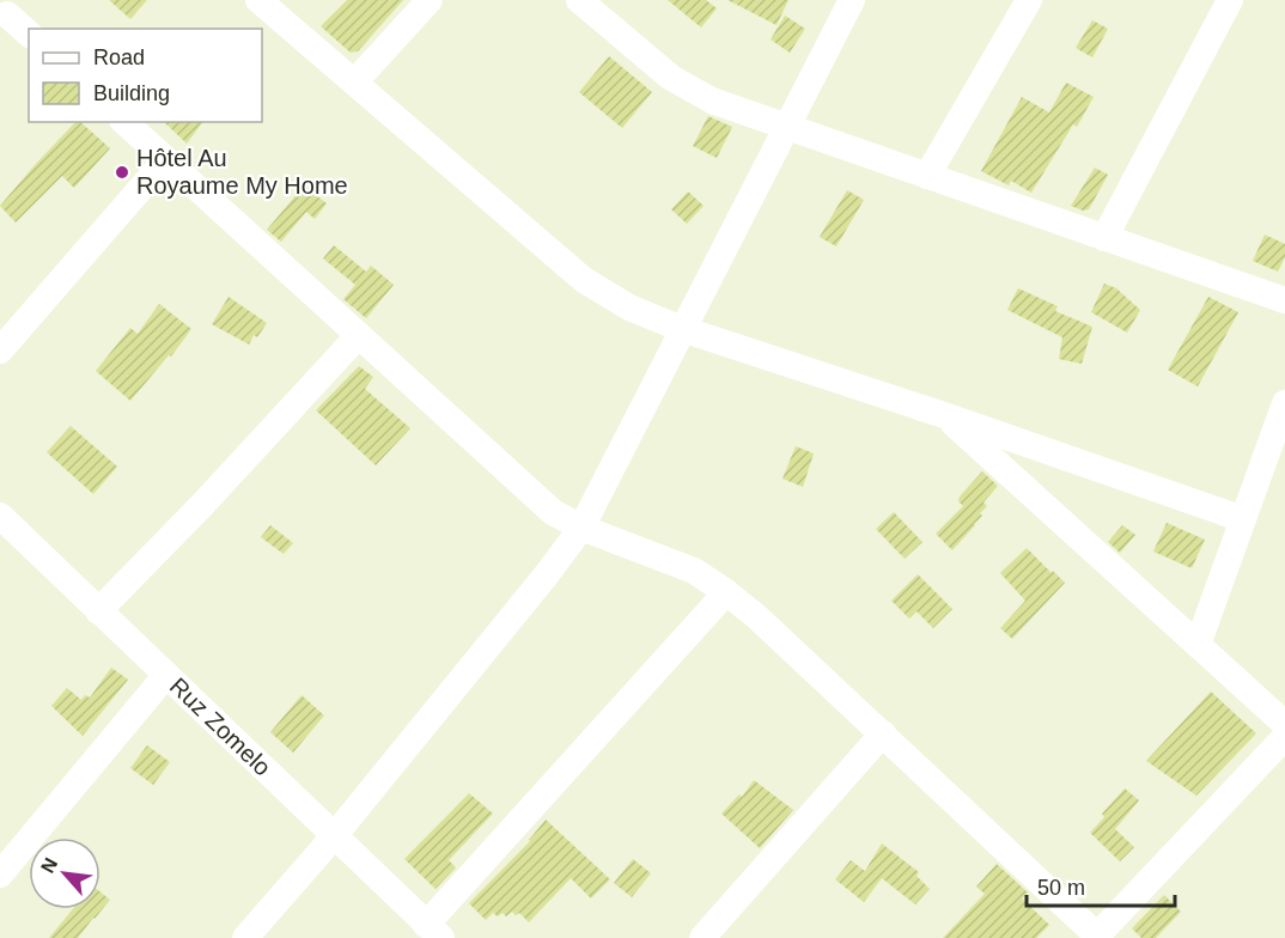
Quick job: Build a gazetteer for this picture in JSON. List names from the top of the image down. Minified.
{"streets":{"street":["Ruz Zomelo"]},"places":["Hôtel Au Royaume My Home"],"legend":["Road","Building"],"scale_bar":"50 m","north":"top left"}
